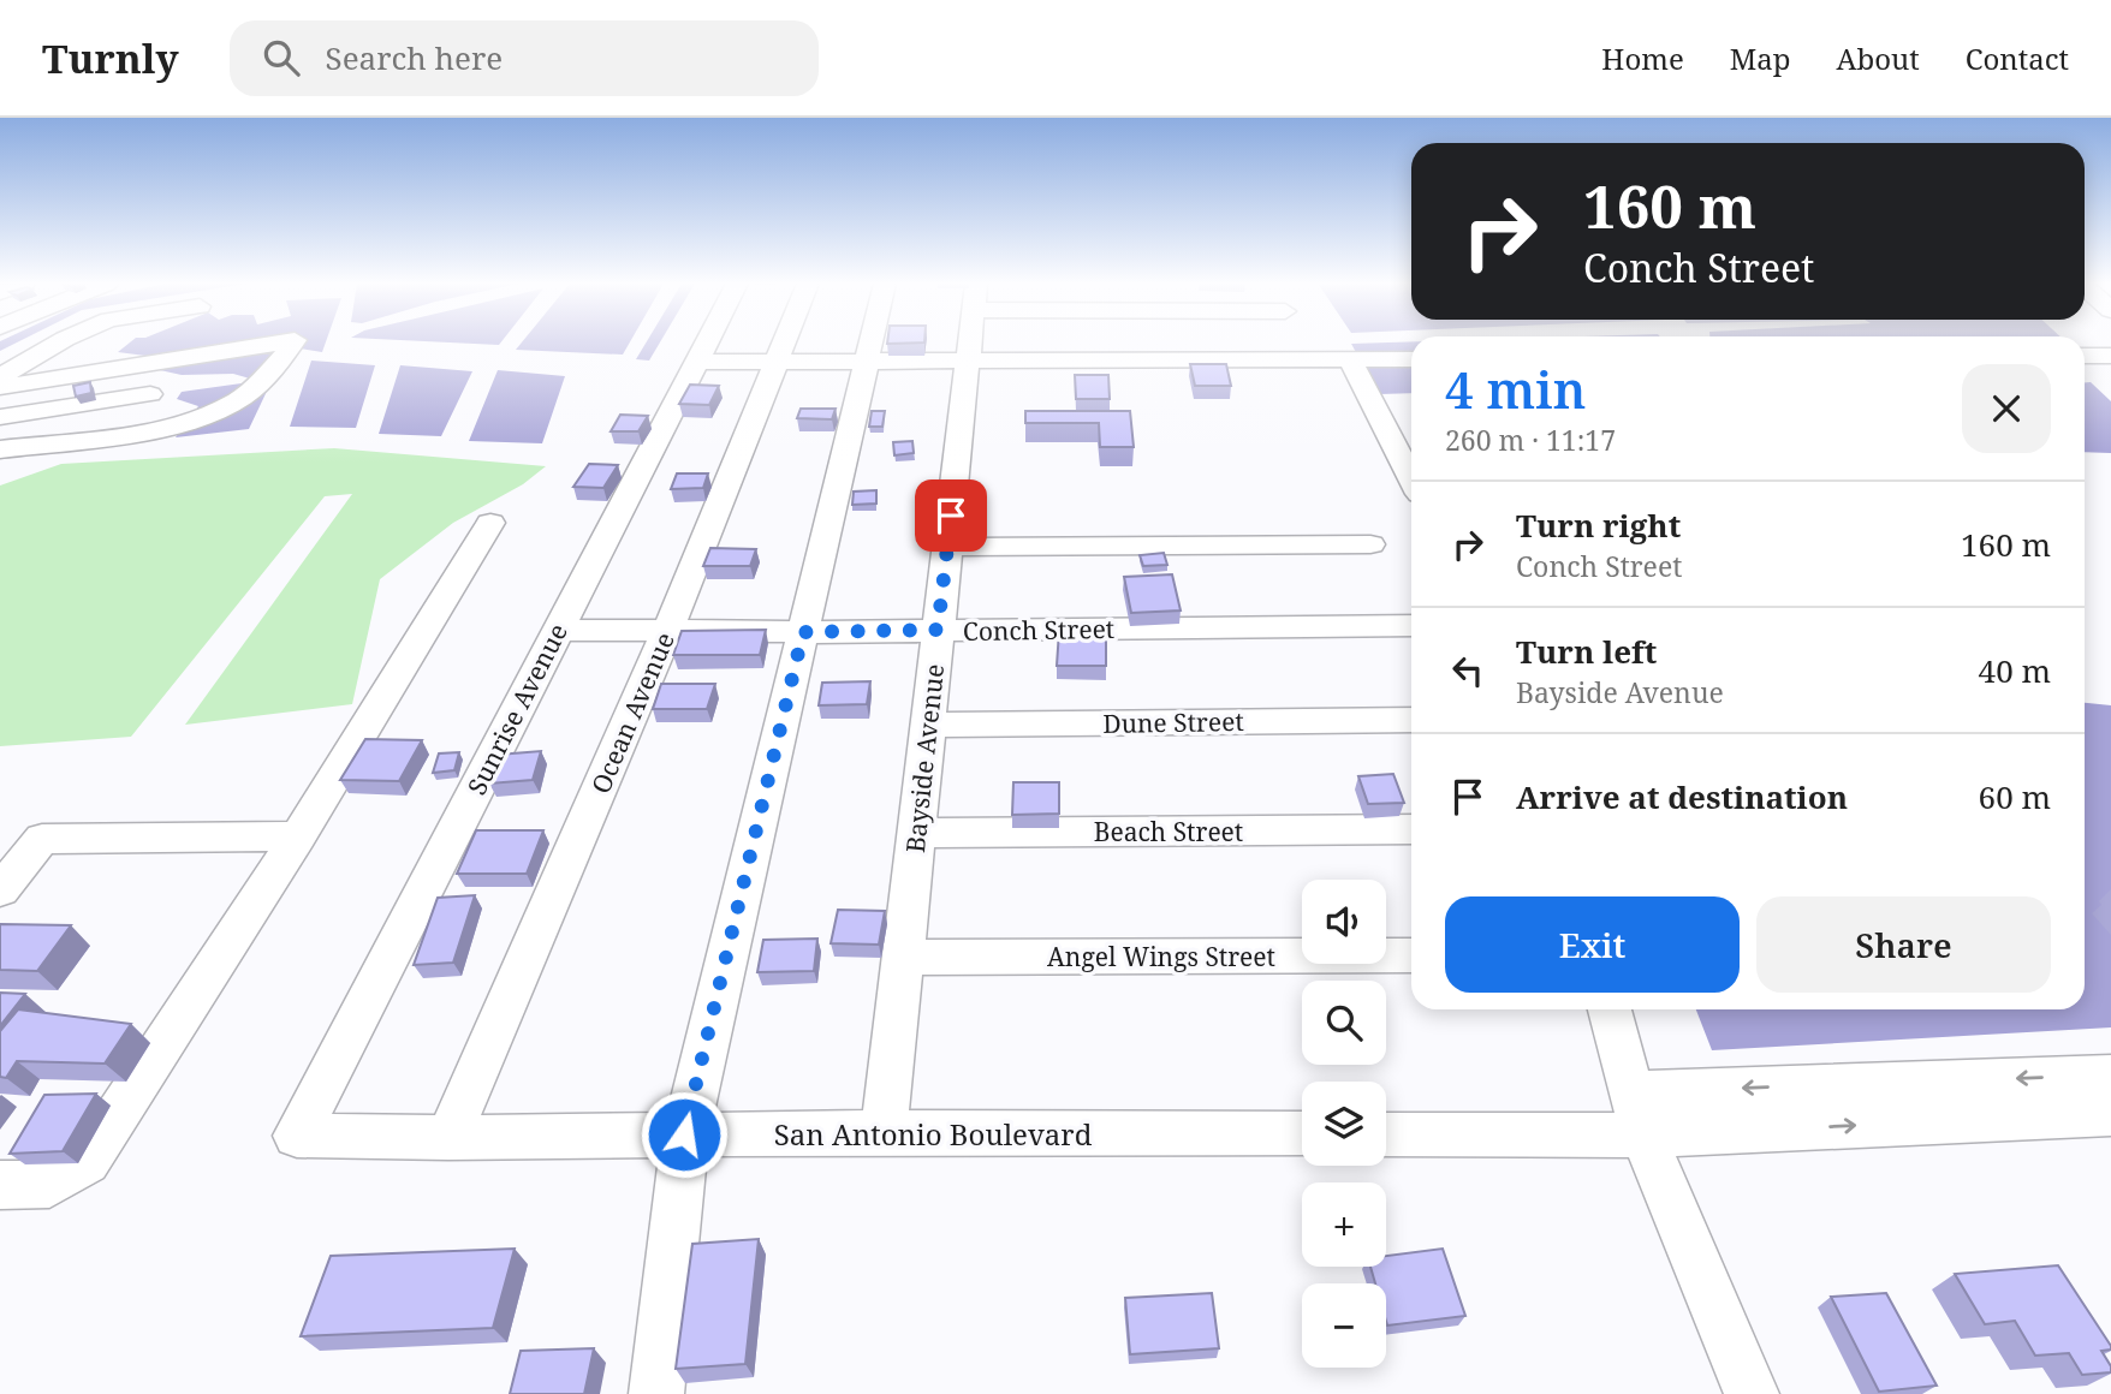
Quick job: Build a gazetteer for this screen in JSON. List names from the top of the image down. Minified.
{"streets":{"street":["Conch Street","Sunrise Avenue","Ocean Avenue","Dune Street","Bayside Avenue","Beach Street","Angel Wings Street","San Antonio Boulevard"]},"crossings":[["Conch Street","Sunrise Avenue"],["Conch Street","Ocean Avenue"],["Conch Street","Bayside Avenue"],["Sunrise Avenue","San Antonio Boulevard"],["Ocean Avenue","San Antonio Boulevard"],["Dune Street","Bayside Avenue"],["Bayside Avenue","Beach Street"],["Bayside Avenue","Angel Wings Street"],["Bayside Avenue","San Antonio Boulevard"]],"page":{"header":"Turnly","search":"Search here","nav":["Home","Map","About","Contact"],"turn":["160 m","Conch Street"],"heading":["4 min","260 m · 11:17"],"list":[{"name":"Turn right","note":"Conch Street","value":"160 m"},{"name":"Turn left","note":"Bayside Avenue","value":"40 m"},{"name":"Arrive at destination","value":"60 m"}],"map_buttons":["+","−"],"buttons":["Exit","Share"]}}
